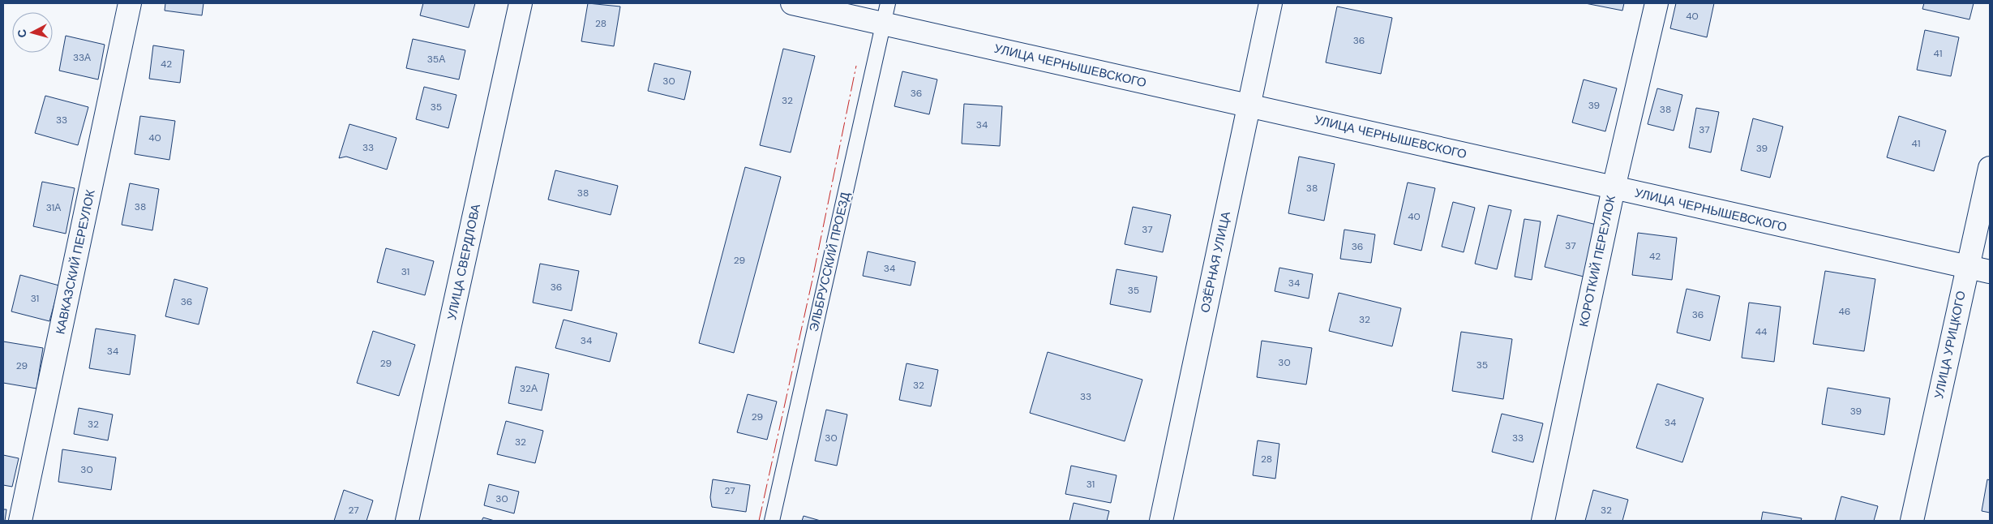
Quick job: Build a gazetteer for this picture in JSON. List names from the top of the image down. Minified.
{"streets":{"street":["УЛИЦА ЧЕРНЫШЕВСКОГО","КОРОТКИЙ ПЕРЕУЛОК","КАВКАЗСКИЙ ПЕРЕУЛОК","УЛИЦА СВЕРДЛОВА","ОЗЁРНАЯ УЛИЦА","УЛИЦА УРИЦКОГО"],"lane":["ЭЛЬБРУССКИЙ ПРОЕЗД"]},"crossings":[["УЛИЦА ЧЕРНЫШЕВСКОГО","КОРОТКИЙ ПЕРЕУЛОК"],["УЛИЦА ЧЕРНЫШЕВСКОГО","ЭЛЬБРУССКИЙ ПРОЕЗД"],["УЛИЦА ЧЕРНЫШЕВСКОГО","ОЗЁРНАЯ УЛИЦА"],["УЛИЦА ЧЕРНЫШЕВСКОГО","УЛИЦА УРИЦКОГО"]],"house_numbers":["40","28","36","41","33А","35А","42","30","36","32","39","35","38","33","34","37","40","41","33","39","38","38","38","31А","40","37","37","36","42","29","34","31","34","36","35","31","36","46","36","32","44","34","34","30","29","35","29","32","32А","33","39","29","34","32","30","33","32","28","30","31","27","30","27","32"],"north":"left"}
